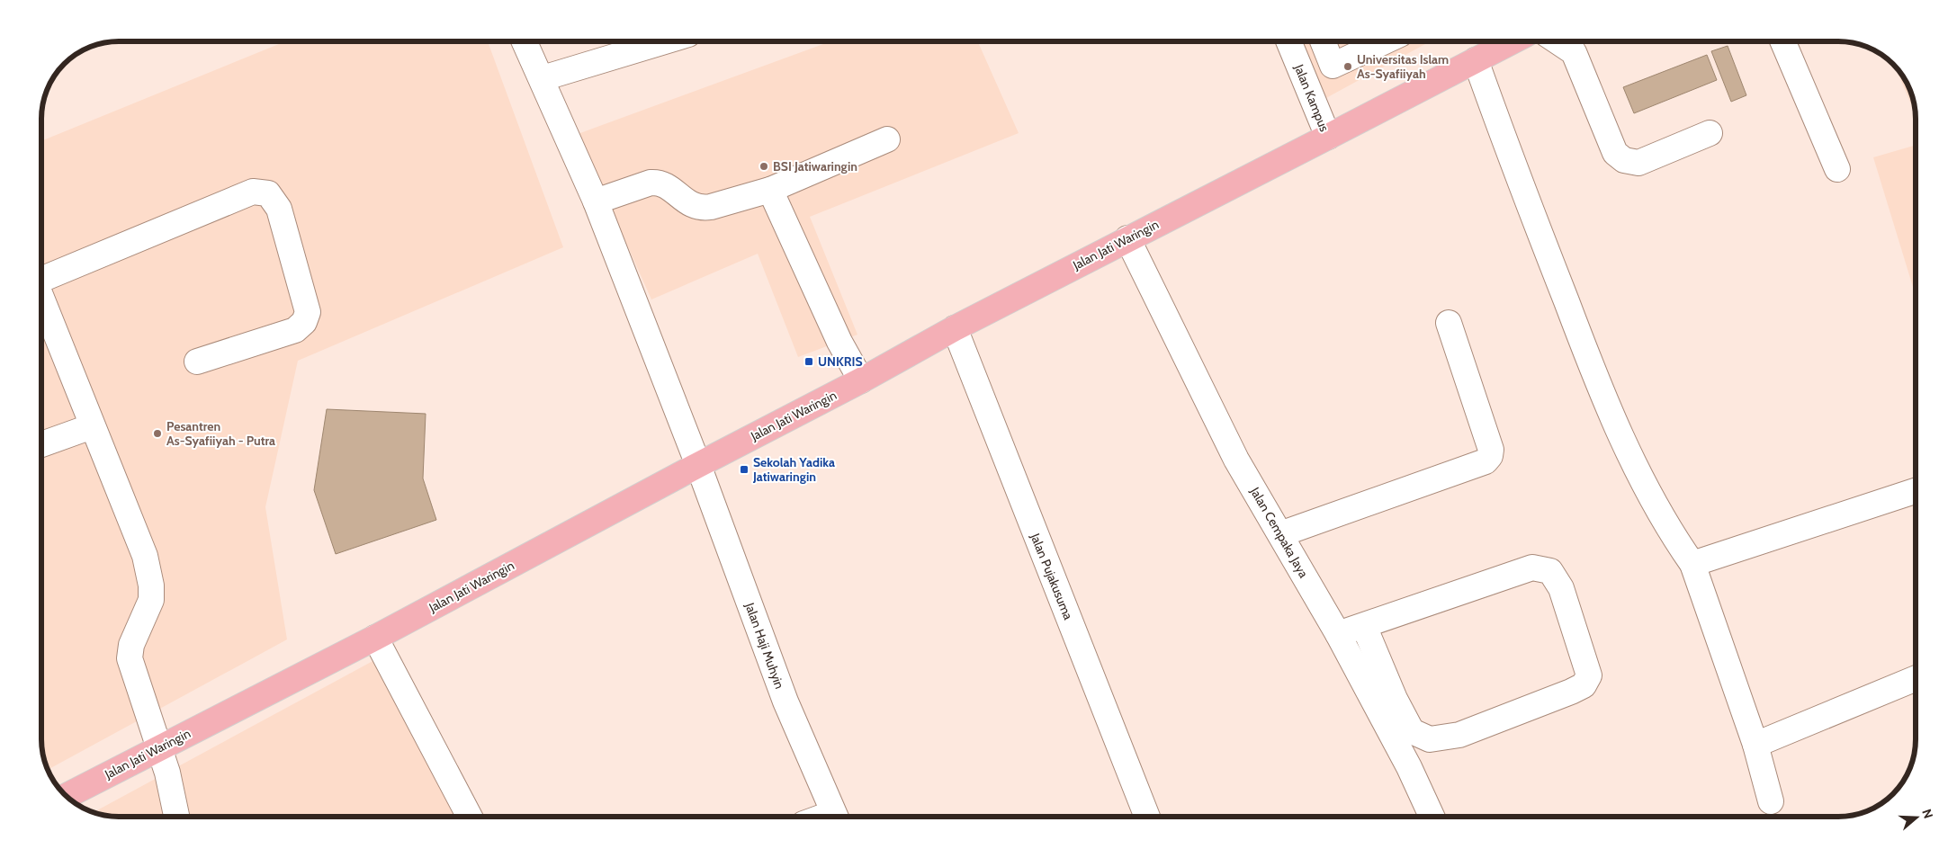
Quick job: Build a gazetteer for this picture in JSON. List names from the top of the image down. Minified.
{"streets":{"main road":["Jalan Jati Waringin"],"street":["Jalan Kampus","Jalan Cempaka Jaya","Jalan Pujakusuma","Jalan Haji Muhyin"]},"crossings":[["Jalan Kampus","Jalan Jati Waringin"],["Jalan Jati Waringin","Jalan Cempaka Jaya"],["Jalan Jati Waringin","Jalan Pujakusuma"],["Jalan Jati Waringin","Jalan Haji Muhyin"]],"places":{"other":["Universitas Islam As-Syafiiyah","BSI Jatiwaringin","Pesantren As-Syafiiyah - Putra"],"transit":["UNKRIS","Sekolah Yadika Jatiwaringin"]},"north":"right"}
